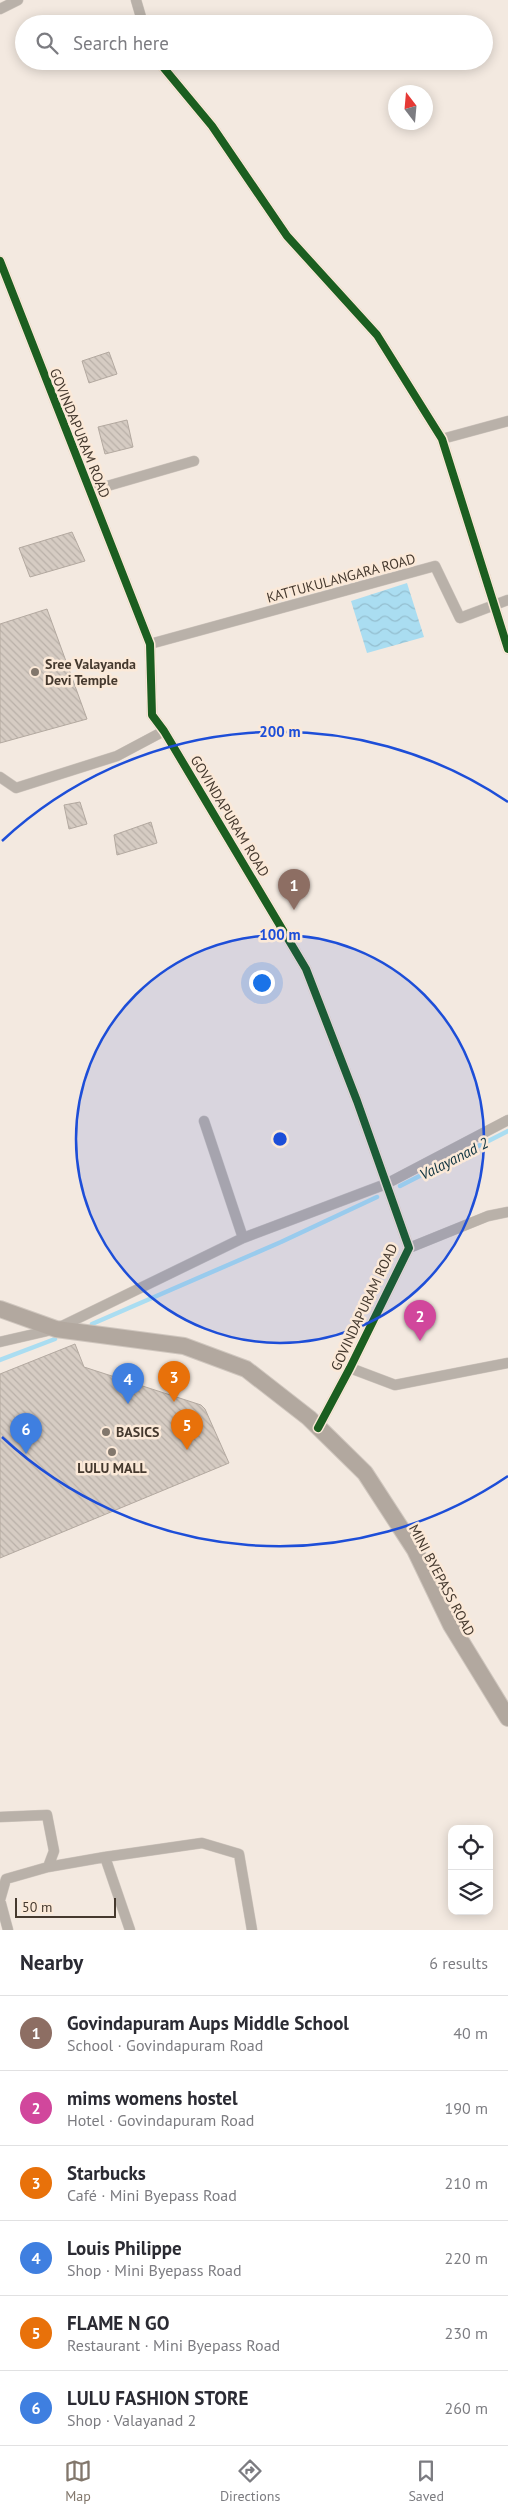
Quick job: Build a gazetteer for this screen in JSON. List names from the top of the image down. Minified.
{"streets":{"main road":["MINI BYEPASS ROAD"],"street":["GOVINDAPURAM ROAD","KATTUKULANGARA ROAD"]},"crossings":[["GOVINDAPURAM ROAD","KATTUKULANGARA ROAD"],["GOVINDAPURAM ROAD","MINI BYEPASS ROAD"]],"water":["Valayanad 2"],"places":["Sree Valayanda Devi Temple","BASICS","LULU MALL"],"scale_bar":"50 m","north":"top","page":{"search":"Search here","pins":["1","2","3","4","5","6"],"scale":"50 m","heading":["Nearby","6 results"],"list":[{"mark":"1","name":"Govindapuram Aups Middle School","note":"School · Govindapuram Road","value":"40 m"},{"mark":"2","name":"mims womens hostel","note":"Hotel · Govindapuram Road","value":"190 m"},{"mark":"3","name":"Starbucks","note":"Café · Mini Byepass Road","value":"210 m"},{"mark":"4","name":"Louis Philippe","note":"Shop · Mini Byepass Road","value":"220 m"},{"mark":"5","name":"FLAME N GO","note":"Restaurant · Mini Byepass Road","value":"230 m"},{"mark":"6","name":"LULU FASHION STORE","note":"Shop · Valayanad 2","value":"260 m"}],"nav":["Map","Directions","Saved"]},"rings":["200 m","100 m"]}
